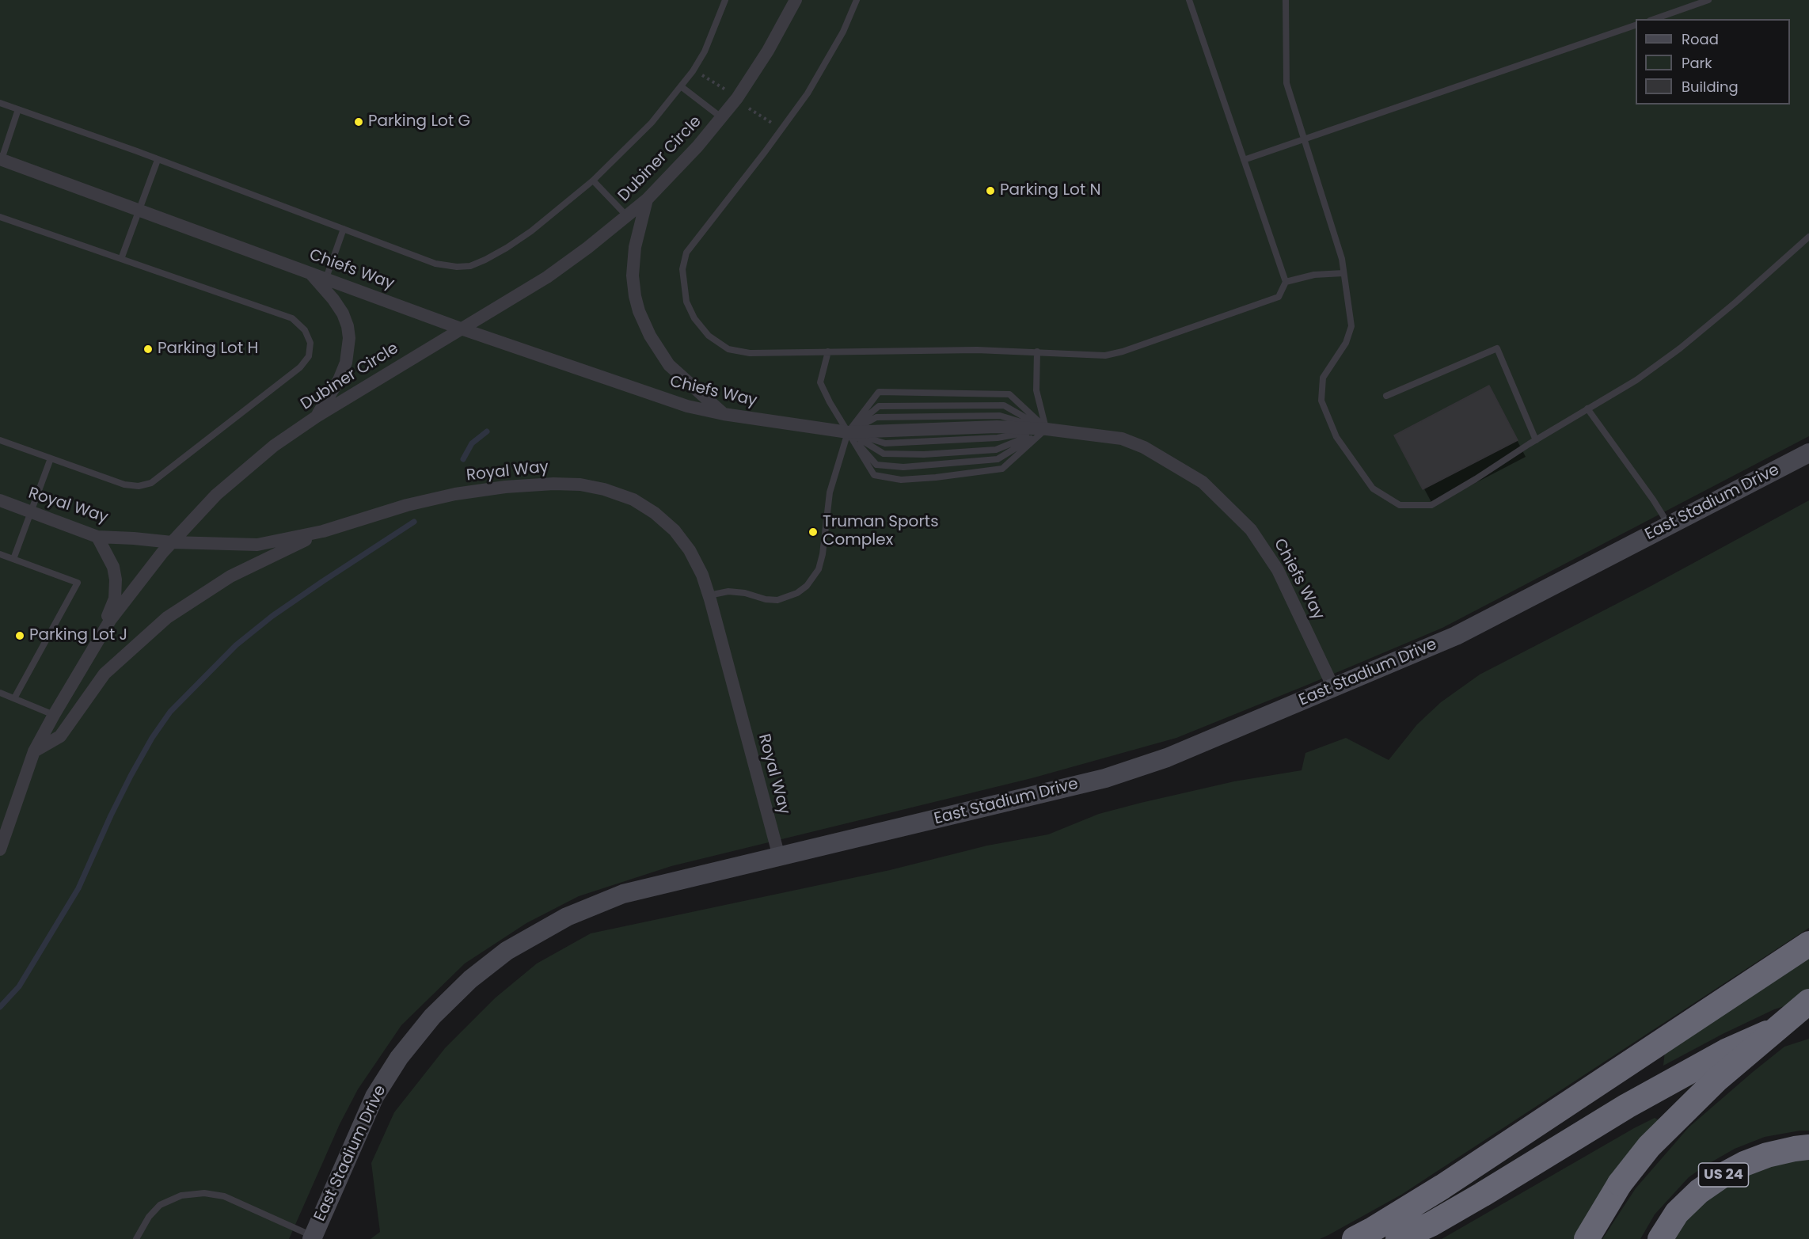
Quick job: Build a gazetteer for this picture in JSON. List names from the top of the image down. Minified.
{"streets":{"highway":["US 24"],"main road":["East Stadium Drive"],"street":["Dubiner Circle","Chiefs Way","Royal Way"]},"crossings":[["Dubiner Circle","Chiefs Way"],["Dubiner Circle","Royal Way"],["Chiefs Way","East Stadium Drive"],["Royal Way","East Stadium Drive"]],"places":["Parking Lot G","Parking Lot N","Parking Lot H","Truman Sports Complex","Parking Lot J"],"legend":["Road","Park","Building"]}
